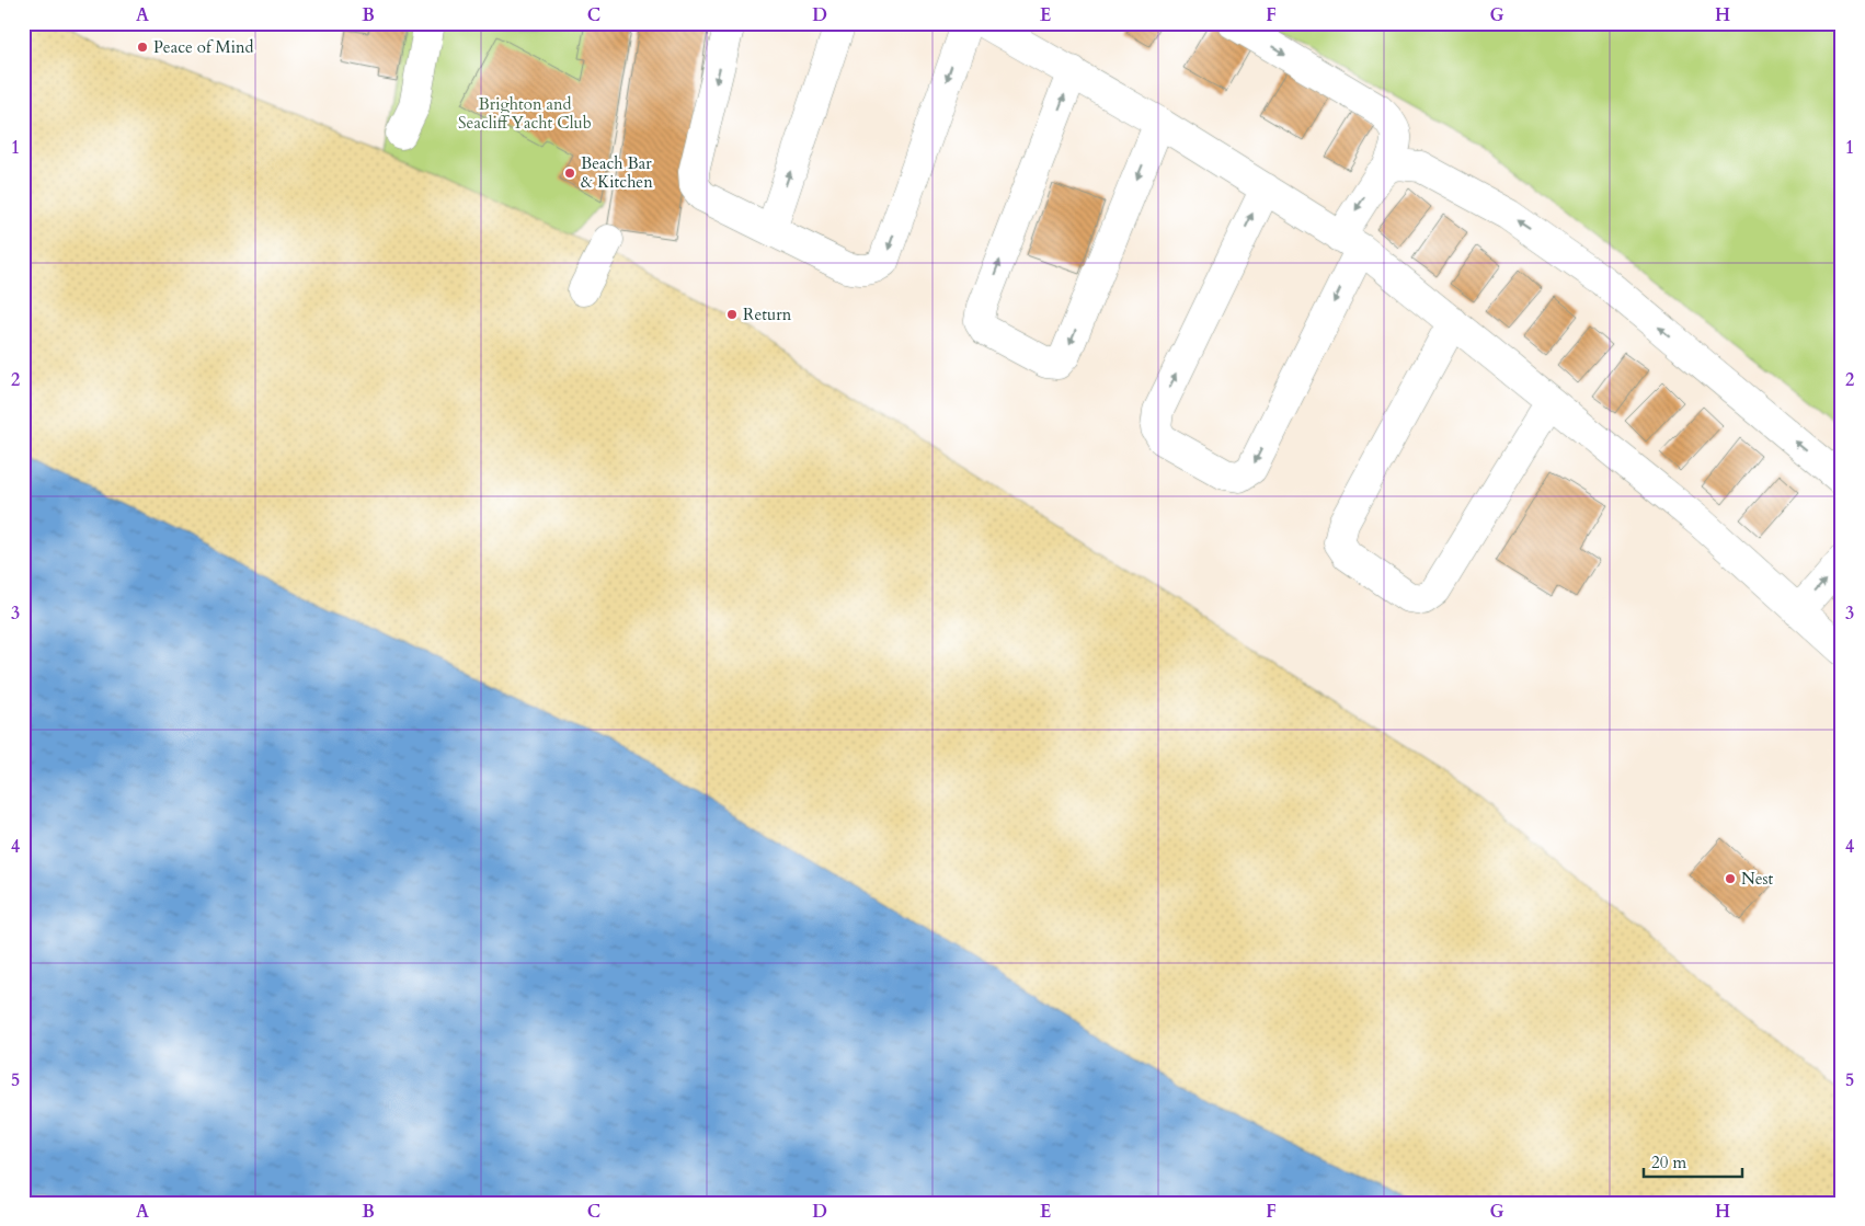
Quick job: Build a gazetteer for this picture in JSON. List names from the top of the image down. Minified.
{"parks":["Brighton and Seacliff Yacht Club"],"places":["Peace of Mind","Beach Bar & Kitchen","Return","Nest"],"scale_bar":"20 m","grid":{"columns":["A","B","C","D","E","F","G","H"],"rows":["1","2","3","4","5"]}}
